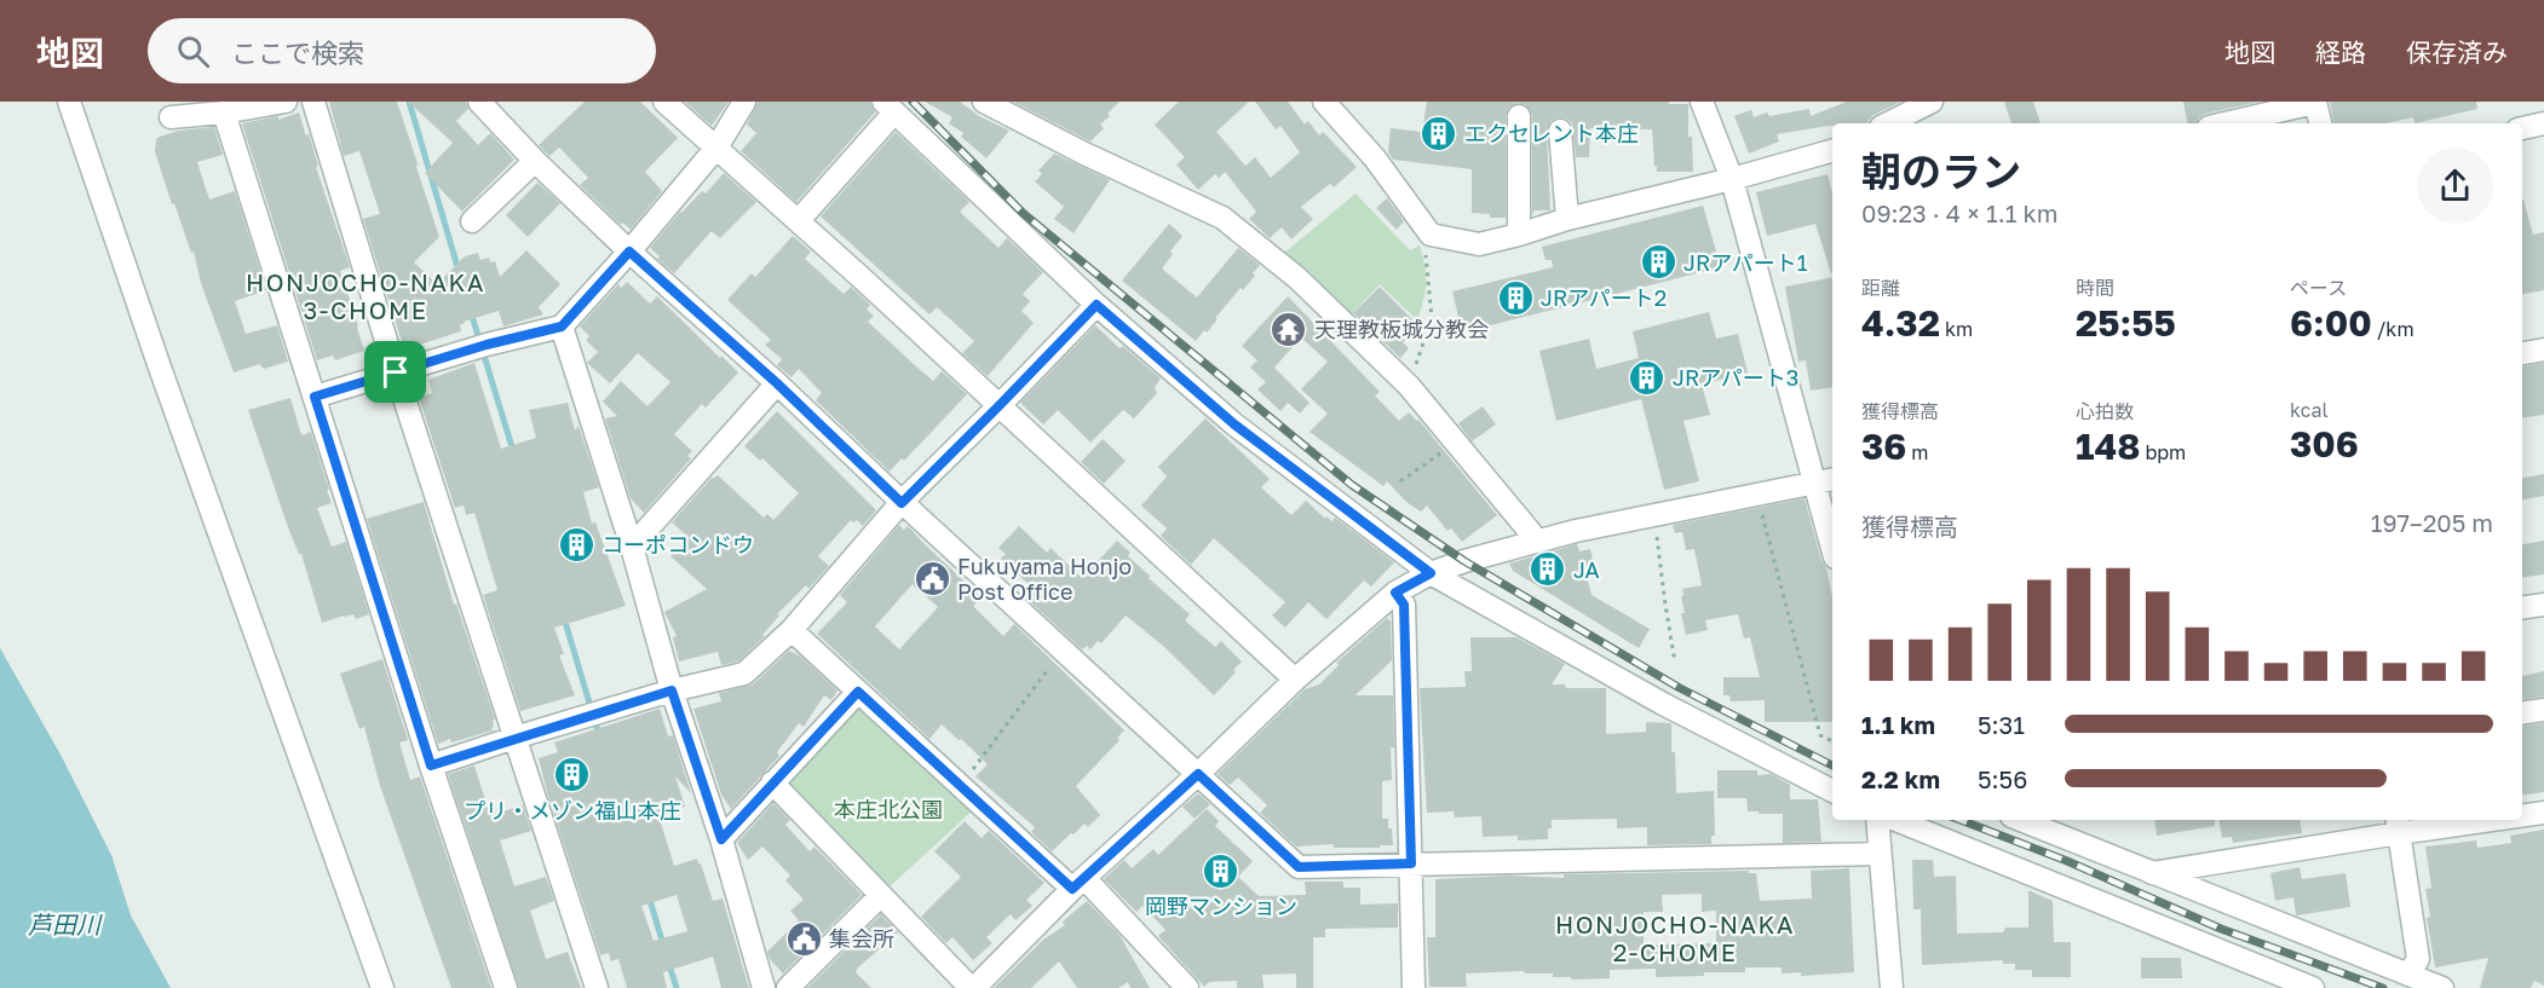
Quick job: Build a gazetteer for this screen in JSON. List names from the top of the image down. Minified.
{"districts":["HONJOCHO-NAKA 3-CHOME","HONJOCHO-NAKA 2-CHOME"],"water":["芦田川"],"parks":["本庄北公園"],"places":{"building":["エクセレント本庄","JRアパート1","JRアパート2","JRアパート3","コーポコンドウ","JA","プリ・メゾン福山本庄","岡野マンション"],"temple":["天理教板城分教会"],"public building":["Fukuyama Honjo Post Office","集会所"]},"page":{"header":"地図","search":"ここで検索","nav":["地図","経路","保存済み"],"heading":["朝のラン","09:23 · 4 × 1.1 km"],"stats":[["距離","4.32 km"],["時間","25:55"],["ペース","6:00 /km"],["獲得標高","36 m"],["心拍数","148 bpm"],["kcal","306"]],"chart":["獲得標高","197–205 m"],"list":[{"name":"1.1 km","note":"5:31"},{"name":"2.2 km","note":"5:56"}]}}
